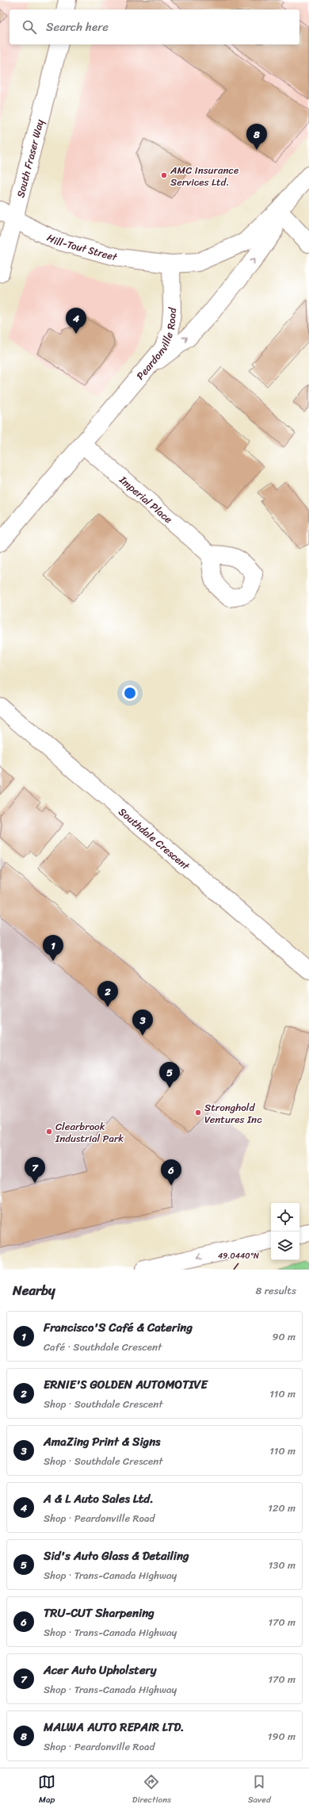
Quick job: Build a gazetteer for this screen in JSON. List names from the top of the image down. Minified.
{"streets":{"main road":["South Fraser Way","Hill-Tout Street","Peardonville Road","Imperial Place","Southdale Crescent"]},"crossings":[["South Fraser Way","Hill-Tout Street"],["Hill-Tout Street","Peardonville Road"],["Peardonville Road","Imperial Place"]],"places":["AMC Insurance Services Ltd.","Stronghold Ventures Inc","Clearbrook Industrial Park"],"page":{"search":"Search here","pins":["8","4","1","2","3","5","7","6"],"heading":["Nearby","8 results"],"list":[{"mark":"1","name":"Francisco'S Café & Catering","note":"Café · Southdale Crescent","value":"90 m"},{"mark":"2","name":"ERNIE'S GOLDEN AUTOMOTIVE","note":"Shop · Southdale Crescent","value":"110 m"},{"mark":"3","name":"AmaZing Print & Signs","note":"Shop · Southdale Crescent","value":"110 m"},{"mark":"4","name":"A & L Auto Sales Ltd.","note":"Shop · Peardonville Road","value":"120 m"},{"mark":"5","name":"Sid's Auto Glass & Detailing","note":"Shop · Trans-Canada Highway","value":"130 m"},{"mark":"6","name":"TRU-CUT Sharpening","note":"Shop · Trans-Canada Highway","value":"170 m"},{"mark":"7","name":"Acer Auto Upholstery","note":"Shop · Trans-Canada Highway","value":"170 m"},{"mark":"8","name":"MALWA AUTO REPAIR LTD.","note":"Shop · Peardonville Road","value":"190 m"}],"nav":["Map","Directions","Saved"]},"coordinates":["49.0440°N"]}
